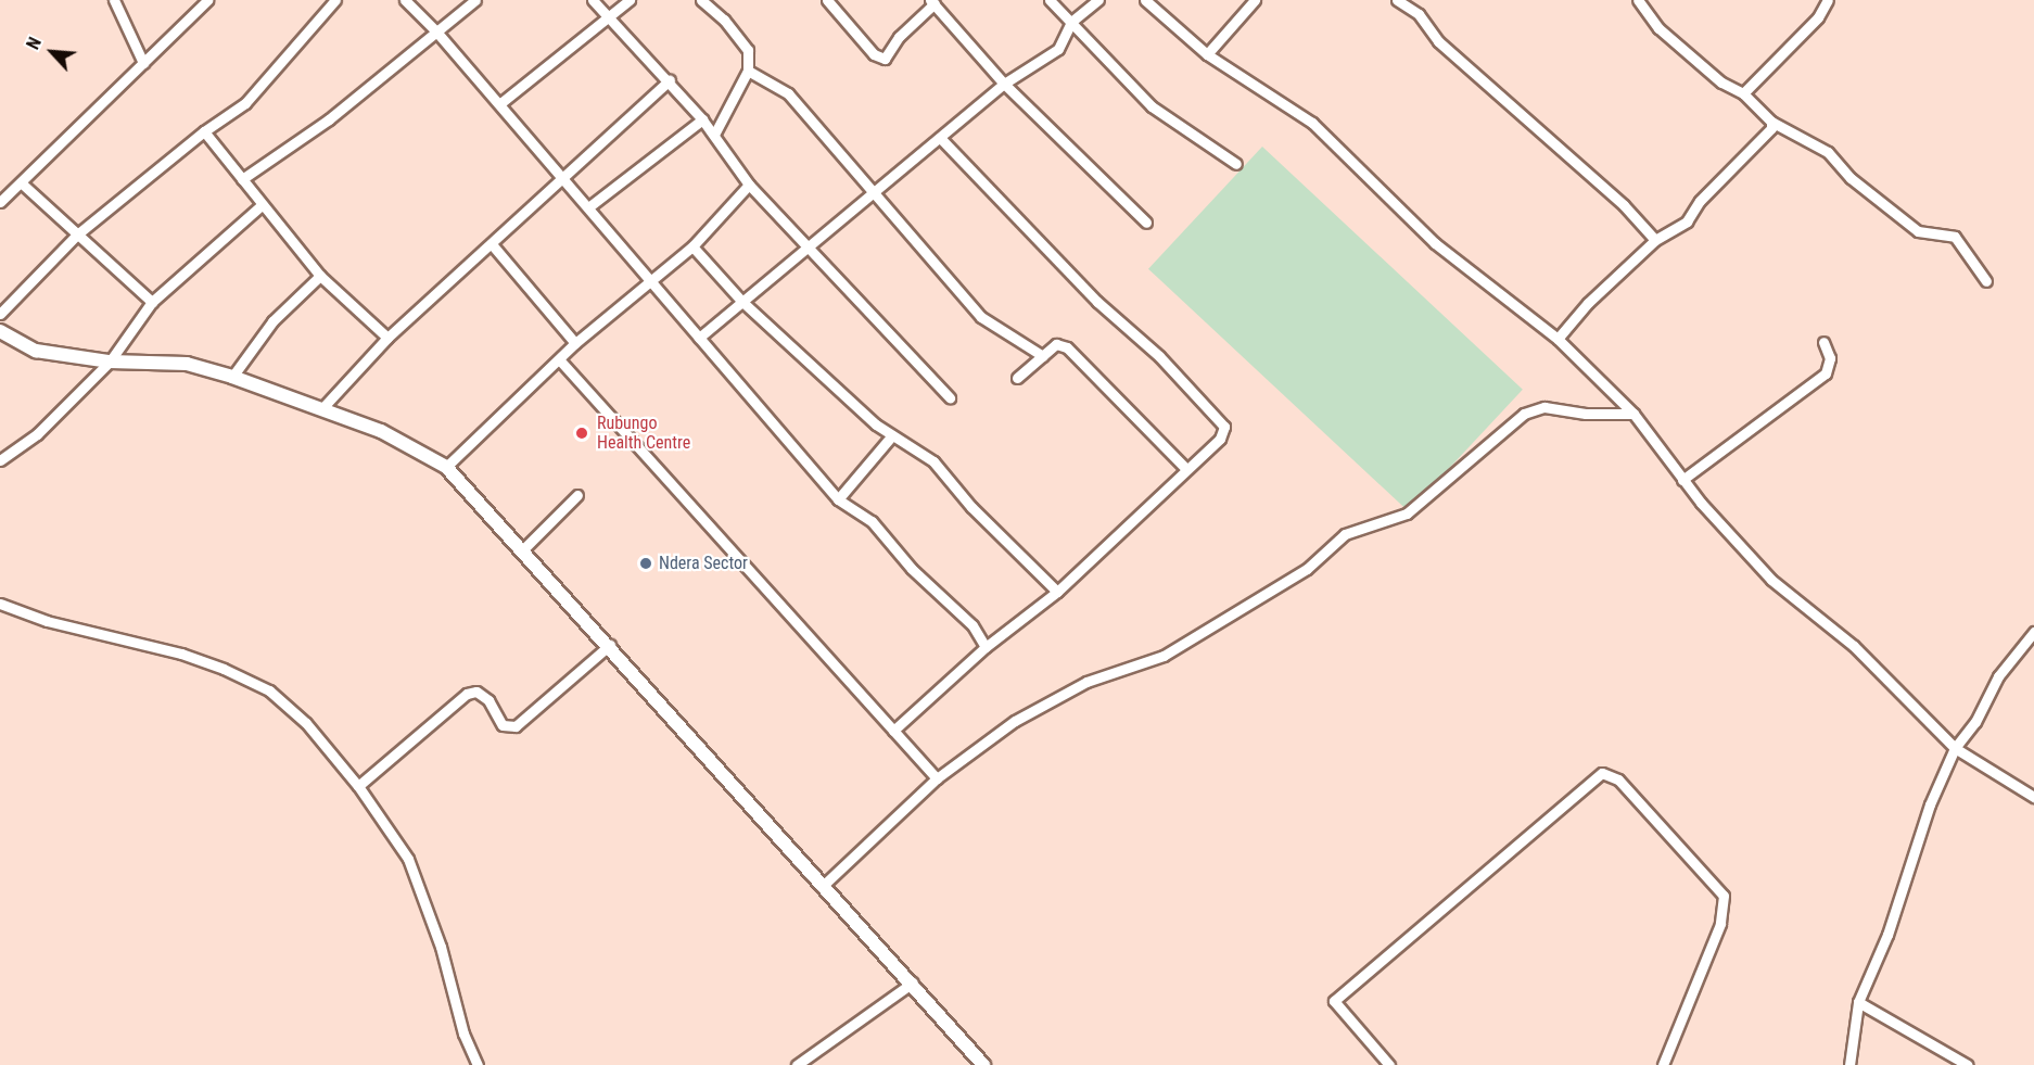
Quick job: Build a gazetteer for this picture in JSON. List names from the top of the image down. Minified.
{"places":["Rubungo Health Centre","Ndera Sector"],"north":"top left"}
